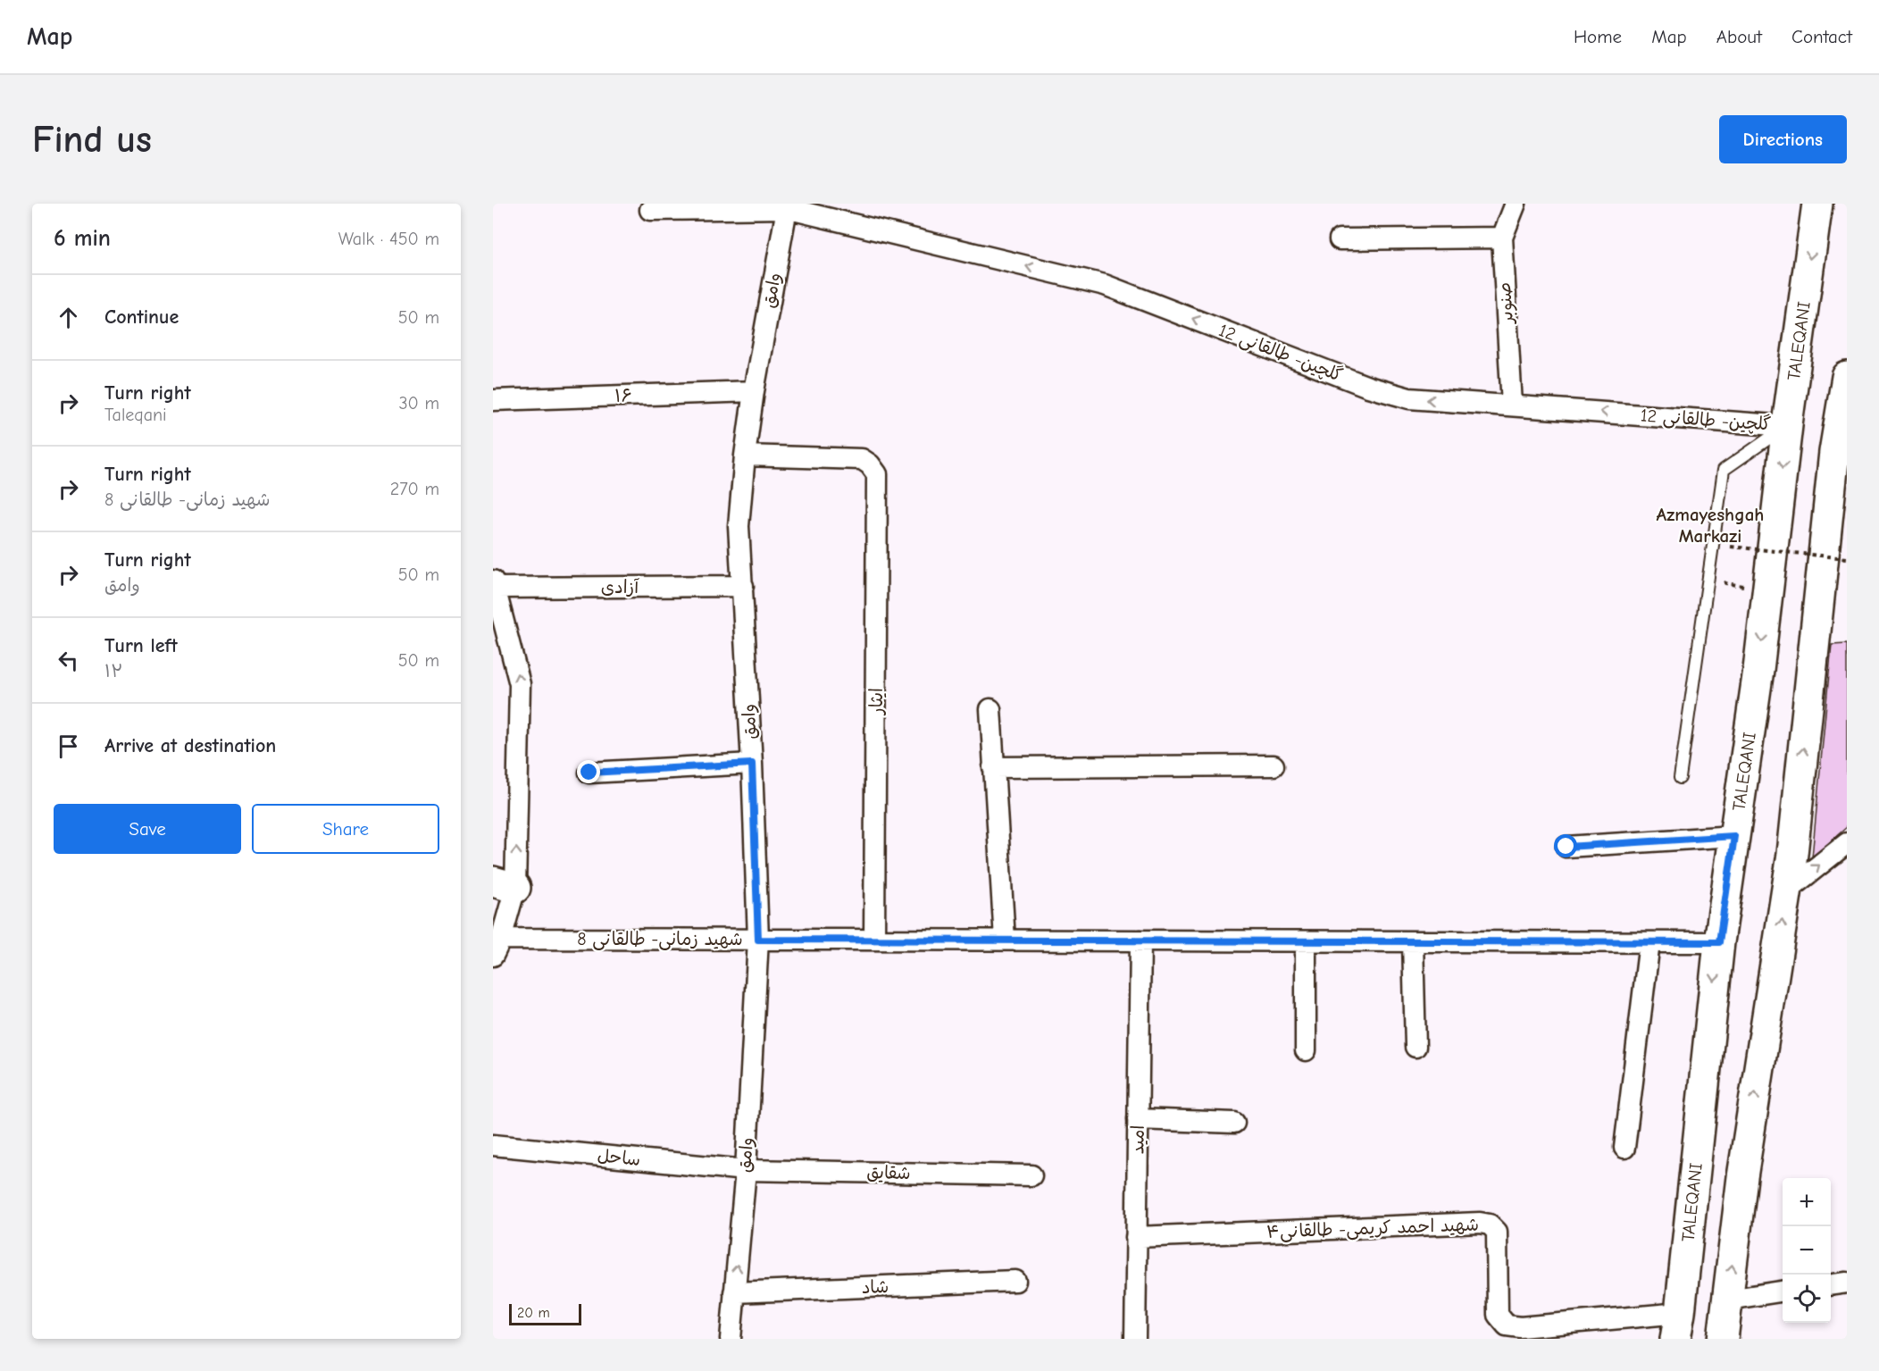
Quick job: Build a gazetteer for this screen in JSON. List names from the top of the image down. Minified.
{"streets":{"main road":["TALEQANI"],"street":["وامق","صنوبر","گلچین- طالقانی 12","۱۶","آزادی","ایثار","شهید زمانی- طالقانی 8","امید","ساحل","شقایق","شهید احمد کریمی- طالقانی۴","شاد"]},"crossings":[["وامق","گلچین- طالقانی 12"],["وامق","۱۶"],["وامق","آزادی"],["وامق","ایثار"],["وامق","شهید زمانی- طالقانی 8"],["وامق","ساحل"],["وامق","شقایق"],["وامق","شاد"],["صنوبر","گلچین- طالقانی 12"],["TALEQANI","گلچین- طالقانی 12"],["TALEQANI","شهید زمانی- طالقانی 8"],["TALEQANI","شهید احمد کریمی- طالقانی۴"],["ایثار","شهید زمانی- طالقانی 8"],["شهید زمانی- طالقانی 8","امید"],["امید","شهید احمد کریمی- طالقانی۴"],["ساحل","شقایق"]],"one_way":["گلچین- طالقانی 12"],"districts":["Azmayeshgah Markazi"],"scale_bar":"20 m","page":{"header":"Map","nav":["Home","Map","About","Contact"],"buttons":["Directions",["Save","Share"]],"title":"Find us","heading":["6 min","Walk · 450 m"],"list":[["Continue","50 m"],["Turn right","Taleqani","30 m"],["Turn right","شهید زمانی- طالقانی 8","270 m"],["Turn right","وامق","50 m"],["Turn left","۱۲","50 m"],"Arrive at destination"],"map_buttons":["+","−"],"scale":"20 m"}}
